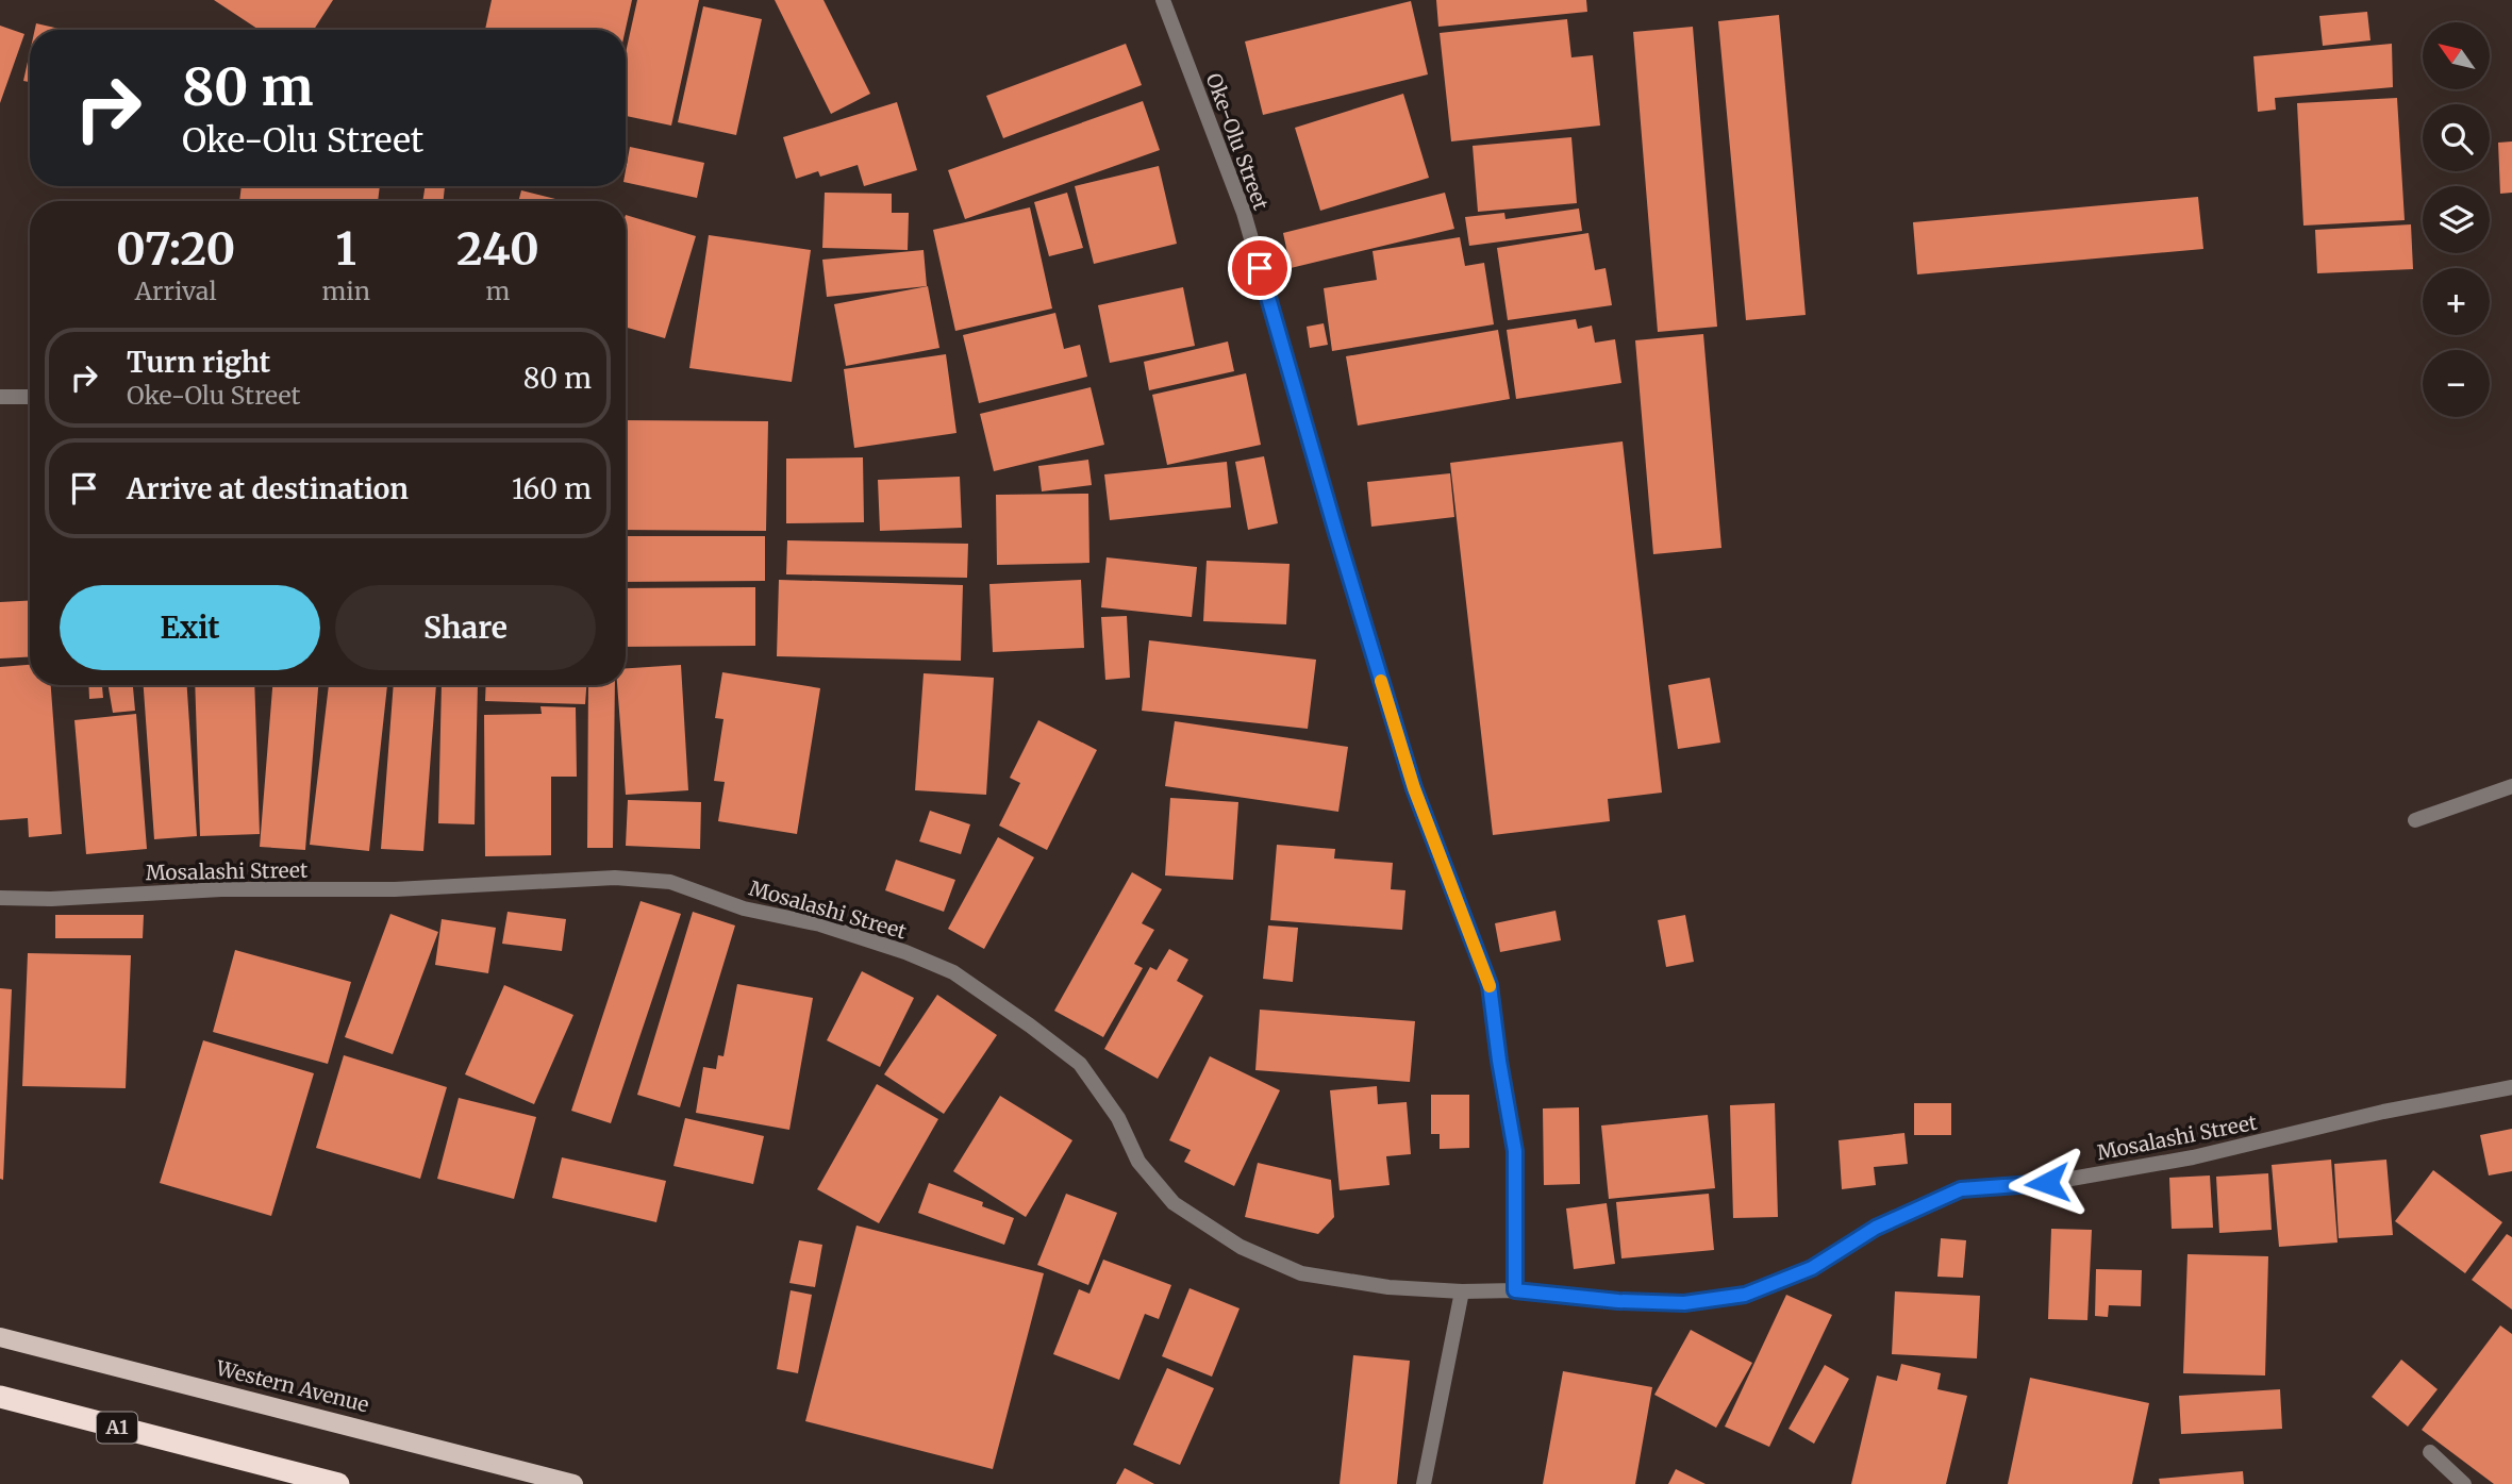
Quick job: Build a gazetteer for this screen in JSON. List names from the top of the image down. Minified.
{"streets":{"highway":["A1"],"main road":["Western Avenue"],"street":["Oke-Olu Street","Mosalashi Street"]},"crossings":[["Oke-Olu Street","Mosalashi Street"]],"north":"top left","page":{"map_buttons":["+","−"],"turn":["80 m","Oke-Olu Street"],"eta":["07:20","Arrival","1","min","240","m"],"list":[{"name":"Turn right","note":"Oke-Olu Street","value":"80 m"},{"name":"Arrive at destination","value":"160 m"}],"buttons":["Exit","Share"]}}
